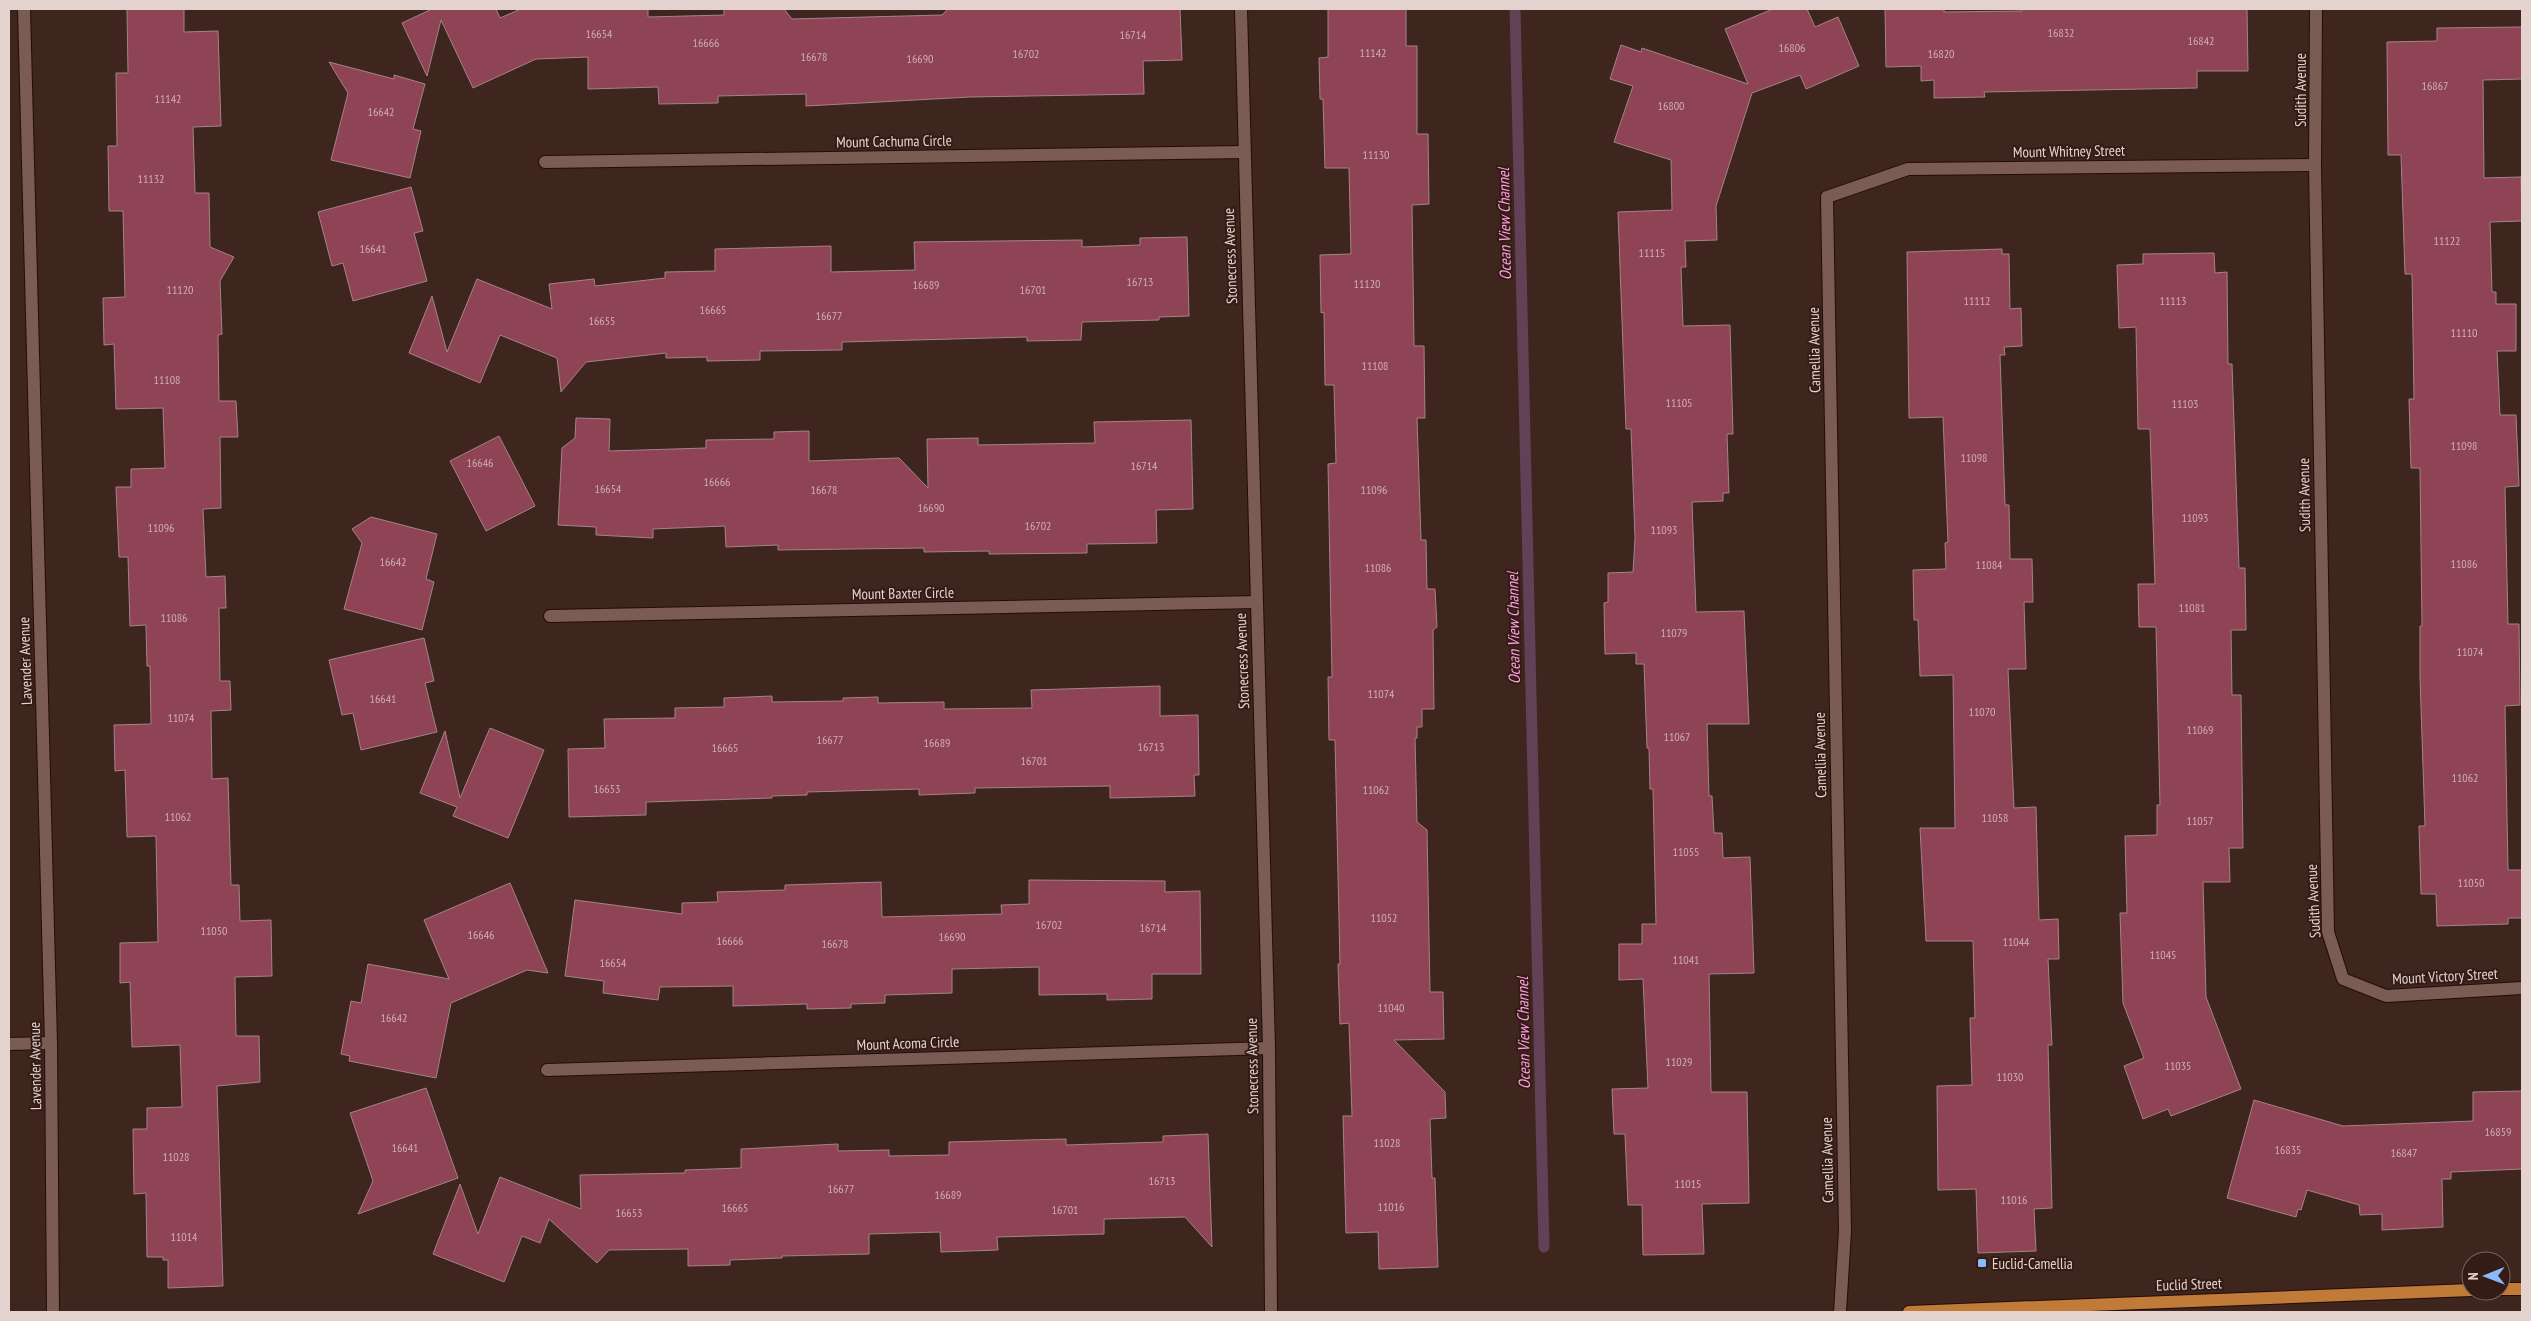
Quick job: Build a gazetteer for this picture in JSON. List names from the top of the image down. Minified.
{"streets":{"main road":["Euclid Street"],"street":["Sudith Avenue","Mount Cachuma Circle","Mount Whitney Street","Stonecress Avenue","Camellia Avenue","Mount Baxter Circle","Lavender Avenue","Mount Victory Street","Mount Acoma Circle"]},"crossings":[["Sudith Avenue","Mount Whitney Street"],["Sudith Avenue","Mount Victory Street"],["Mount Cachuma Circle","Stonecress Avenue"],["Mount Whitney Street","Camellia Avenue"],["Stonecress Avenue","Mount Baxter Circle"],["Stonecress Avenue","Mount Acoma Circle"]],"water":["Ocean View Channel"],"places":{"transit":["Euclid-Camellia"]},"house_numbers":["16832","16654","16714","16842","16666","16806","11142","16702","16820","16678","16690","16867","11142","16800","16642","11130","11132","11122","16641","11115","16713","11120","16689","11120","16701","11112","11113","16665","16677","16655","11110","11108","11108","11105","11103","11098","11098","16646","16714","16666","16654","16678","11096","16690","11093","16702","11096","11093","16642","11086","11084","11086","11081","11086","11079","11074","11074","16641","11070","11074","11069","11067","16677","16689","16713","16665","16701","11062","16653","11062","11062","11058","11057","11055","11050","11052","16702","16714","11050","16646","16690","16666","11044","16678","11045","11041","16654","11040","16642","11029","11035","11030","16859","11028","16641","16835","16847","11028","16713","11015","16677","16689","11016","11016","16665","16701","16653","11014"],"north":"left"}
